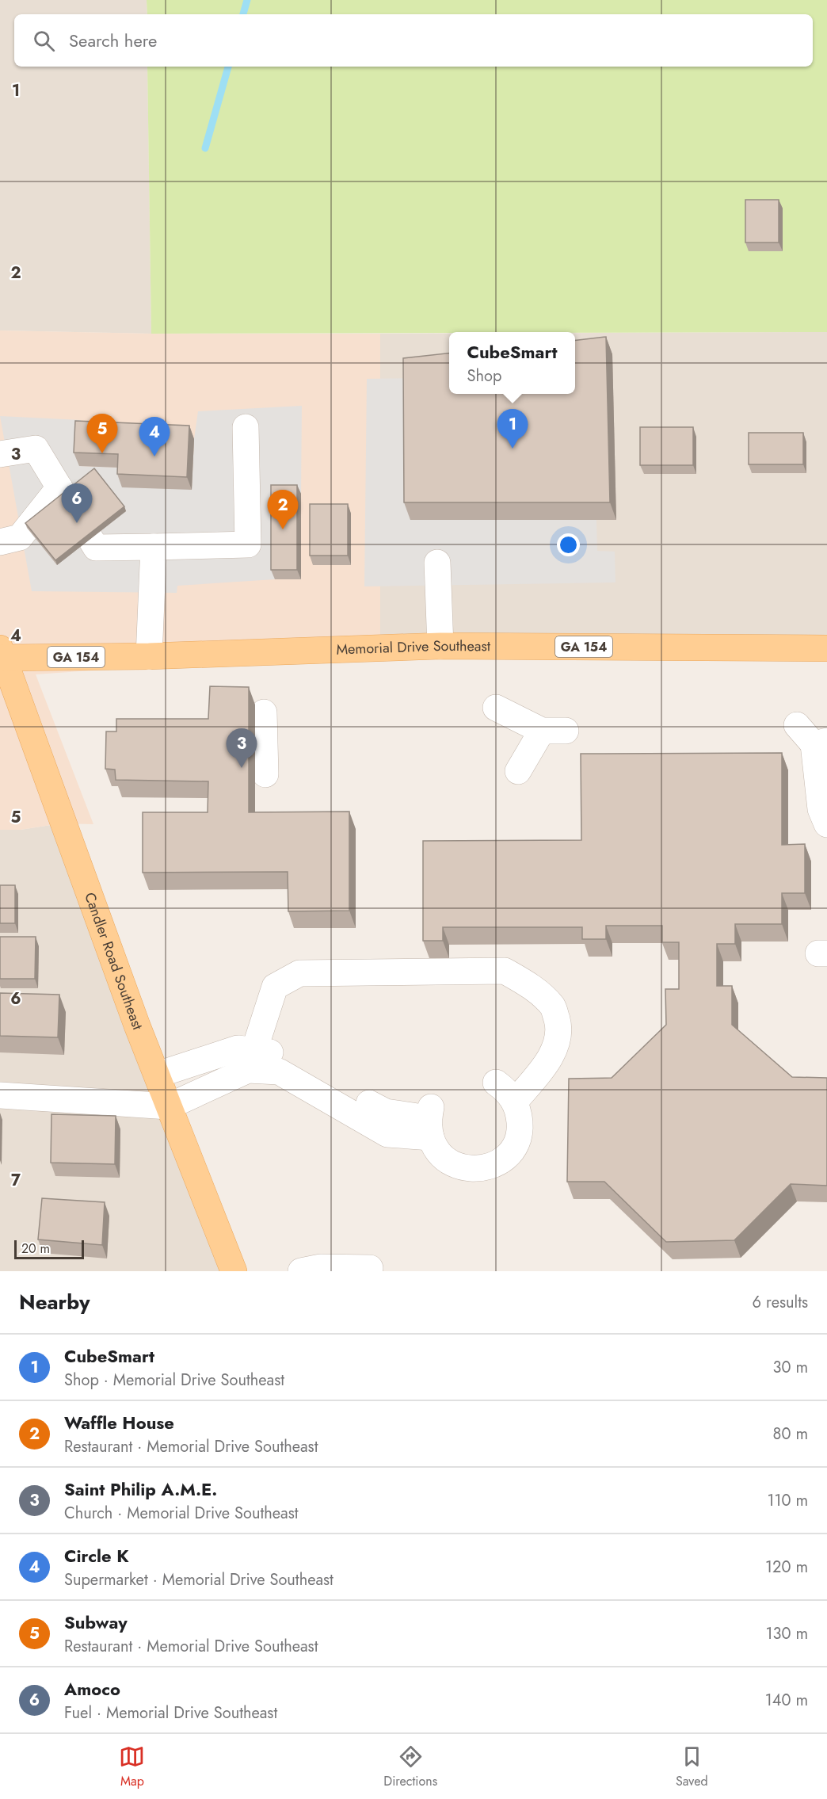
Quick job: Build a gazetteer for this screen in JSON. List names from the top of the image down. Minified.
{"streets":{"main road":["GA 154","Memorial Drive Southeast","Candler Road Southeast"]},"crossings":[["Memorial Drive Southeast","Candler Road Southeast"]],"scale_bar":"20 m","page":{"search":"Search here","popup":["CubeSmart","Shop"],"pins":["1","5","4","6","2","3"],"scale":"20 m","heading":["Nearby","6 results"],"list":[{"mark":"1","name":"CubeSmart","note":"Shop · Memorial Drive Southeast","value":"30 m"},{"mark":"2","name":"Waffle House","note":"Restaurant · Memorial Drive Southeast","value":"80 m"},{"mark":"3","name":"Saint Philip A.M.E.","note":"Church · Memorial Drive Southeast","value":"110 m"},{"mark":"4","name":"Circle K","note":"Supermarket · Memorial Drive Southeast","value":"120 m"},{"mark":"5","name":"Subway","note":"Restaurant · Memorial Drive Southeast","value":"130 m"},{"mark":"6","name":"Amoco","note":"Fuel · Memorial Drive Southeast","value":"140 m"}],"nav":["Map","Directions","Saved"]},"grid":{"rows":["1","2","3","4","5","6","7"]}}
